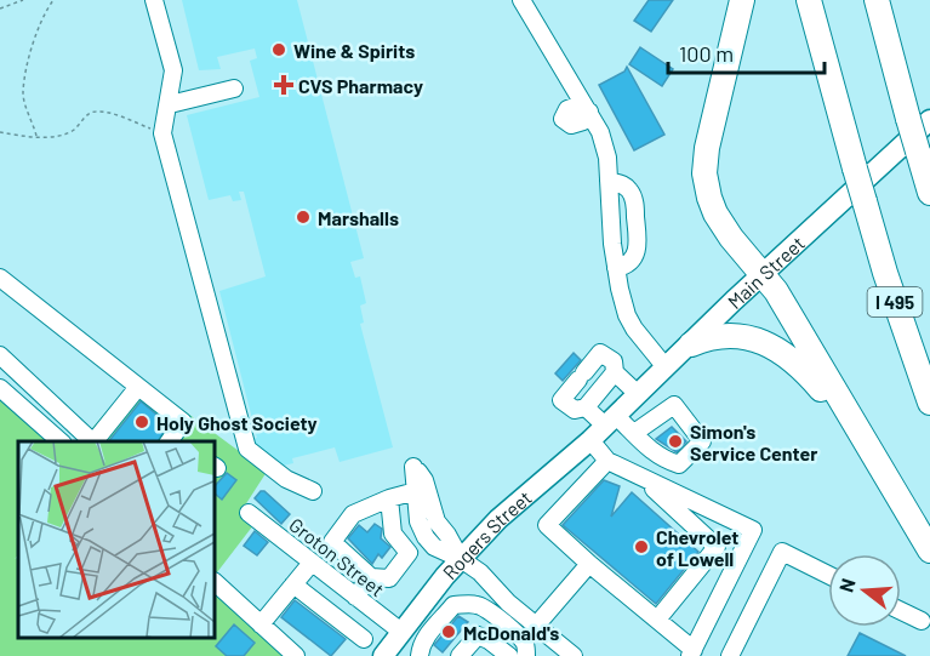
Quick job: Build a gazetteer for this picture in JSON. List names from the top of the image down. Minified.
{"streets":{"highway":["I 495"],"main road":["Main Street","Rogers Street"],"street":["Groton Street"]},"crossings":[["Main Street","Rogers Street"],["Rogers Street","Groton Street"]],"places":{"other":["Wine & Spirits","Marshalls","Holy Ghost Society","Simon's Service Center","Chevrolet of Lowell","McDonald's"],"health":["CVS Pharmacy"]},"scale_bar":"100 m","north":"left"}
